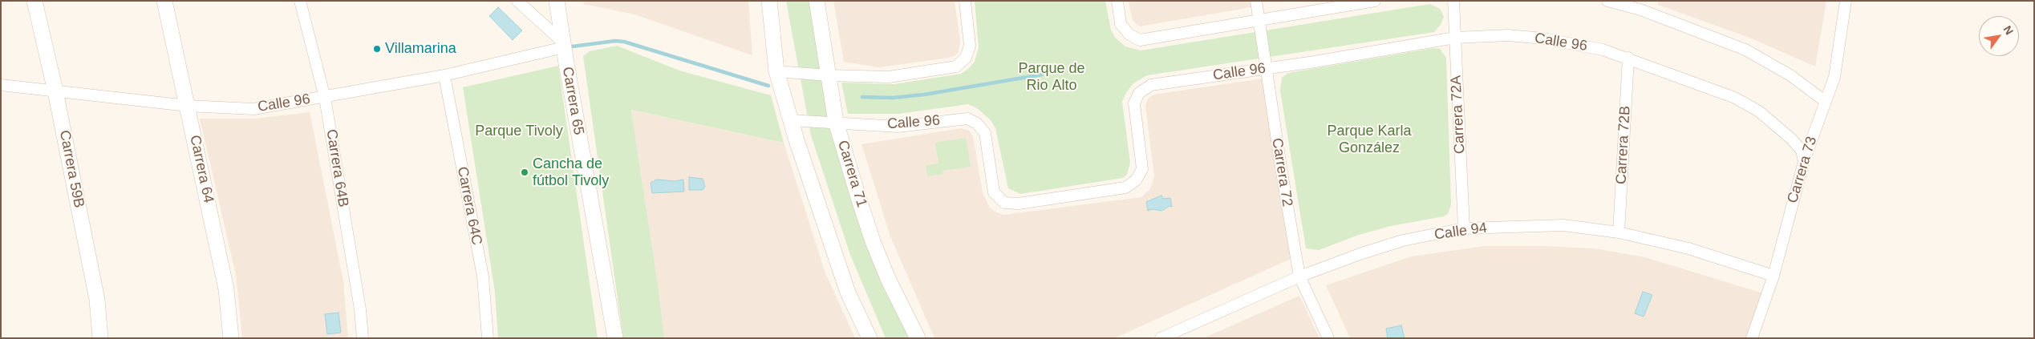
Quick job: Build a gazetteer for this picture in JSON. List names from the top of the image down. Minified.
{"streets":{"street":["Calle 96","Carrera 65","Carrera 72A","Carrera 72B","Carrera 64B","Carrera 59B","Carrera 64","Carrera 73","Carrera 72","Carrera 71","Carrera 64C","Calle 94"]},"crossings":[["Calle 96","Carrera 65"],["Calle 96","Carrera 72A"],["Calle 96","Carrera 72B"],["Calle 96","Carrera 64B"],["Calle 96","Carrera 59B"],["Calle 96","Carrera 64"],["Calle 96","Carrera 73"],["Calle 96","Carrera 72"],["Calle 96","Carrera 71"],["Calle 96","Carrera 64C"],["Carrera 72A","Calle 94"],["Carrera 72B","Calle 94"],["Carrera 73","Calle 94"],["Carrera 72","Calle 94"]],"parks":["Parque de Rio Alto","Parque Tivoly","Parque Karla González"],"places":["Villamarina","Cancha de fútbol Tivoly"],"north":"top right"}
